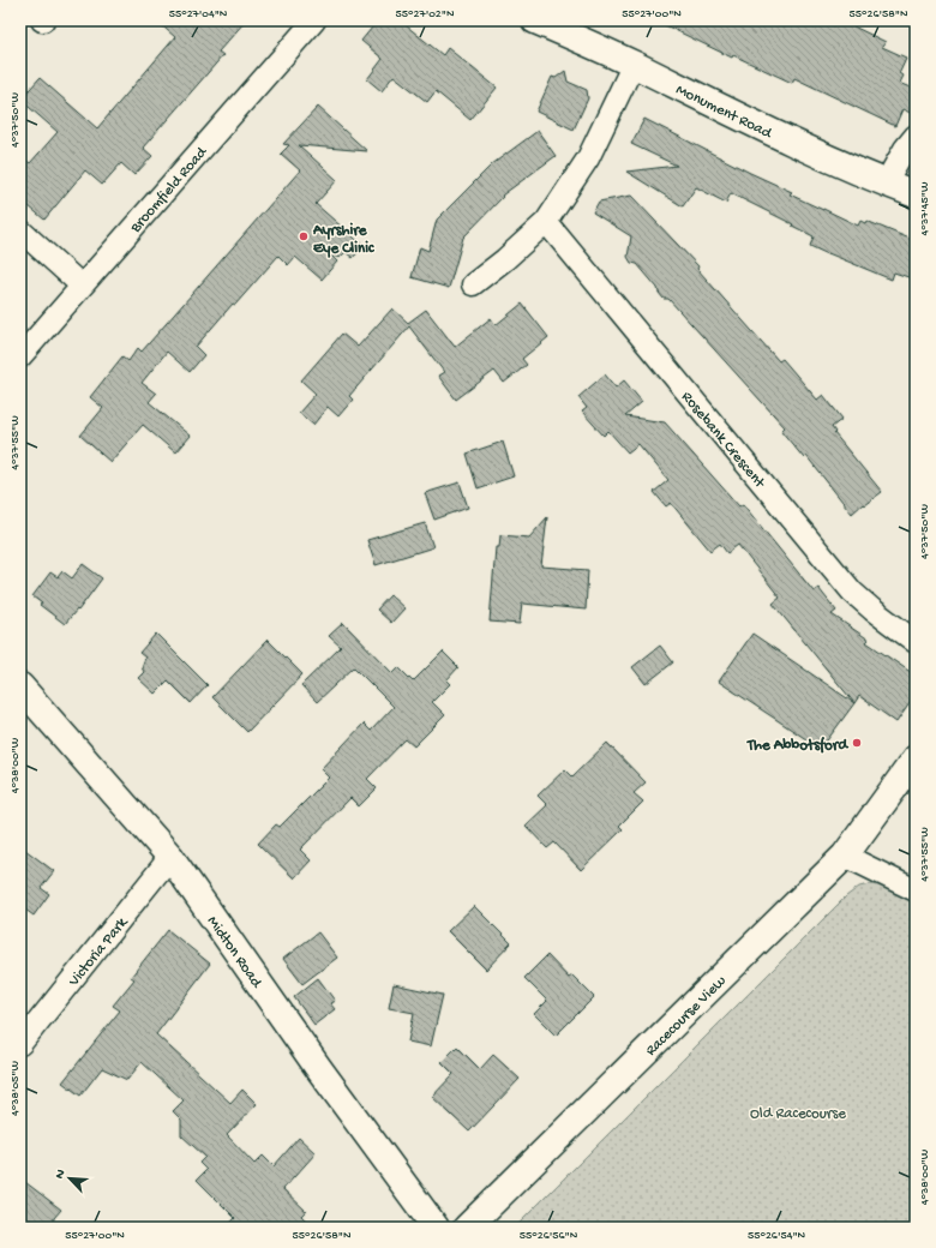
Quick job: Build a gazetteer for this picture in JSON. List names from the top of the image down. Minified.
{"streets":{"street":["Monument Road","Broomfield Road","Rosebank Crescent","Victoria Park","Midton Road","Racecourse View"]},"crossings":[["Victoria Park","Midton Road"]],"parks":["Old Racecourse"],"places":["Ayrshire Eye Clinic","The Abbotsford"],"north":"top left","coordinates":["55°27'04\"N","55°27'02\"N","55°27'00\"N","55°26'58\"N","4°37'50\"W","4°37'45\"W","4°37'55\"W","4°38'00\"W","4°38'05\"W","55°26'56\"N","55°26'54\"N"]}
